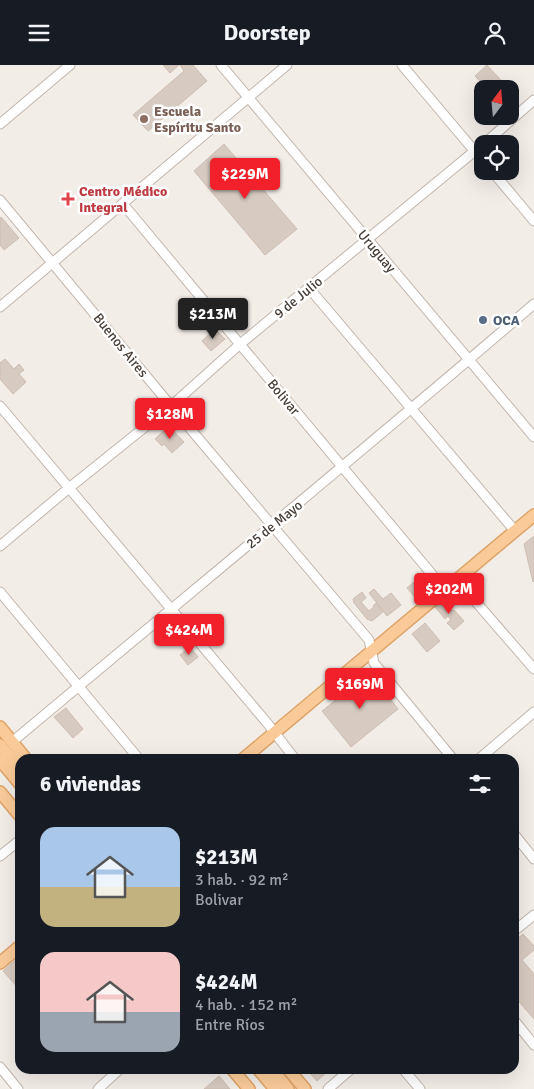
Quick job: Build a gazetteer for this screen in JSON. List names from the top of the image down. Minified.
{"streets":{"street":["Uruguay","9 de Julio","Buenos Aires","Bolivar","25 de Mayo"]},"crossings":[["Uruguay","9 de Julio"],["Uruguay","25 de Mayo"],["9 de Julio","Buenos Aires"],["9 de Julio","Bolivar"],["Buenos Aires","25 de Mayo"],["Bolivar","25 de Mayo"]],"places":{"other":["Escuela Espíritu Santo","OCA"],"health":["Centro Médico Integral"]},"north":"top","page":{"header":"Doorstep","price":["$229M","$213M","$128M","$202M","$424M","$169M"],"heading":"6 viviendas","list":[{"name":"$213M","note":"3 hab. · 92 m² · Bolivar"},{"name":"$424M","note":"4 hab. · 152 m² · Entre Ríos"}]}}
